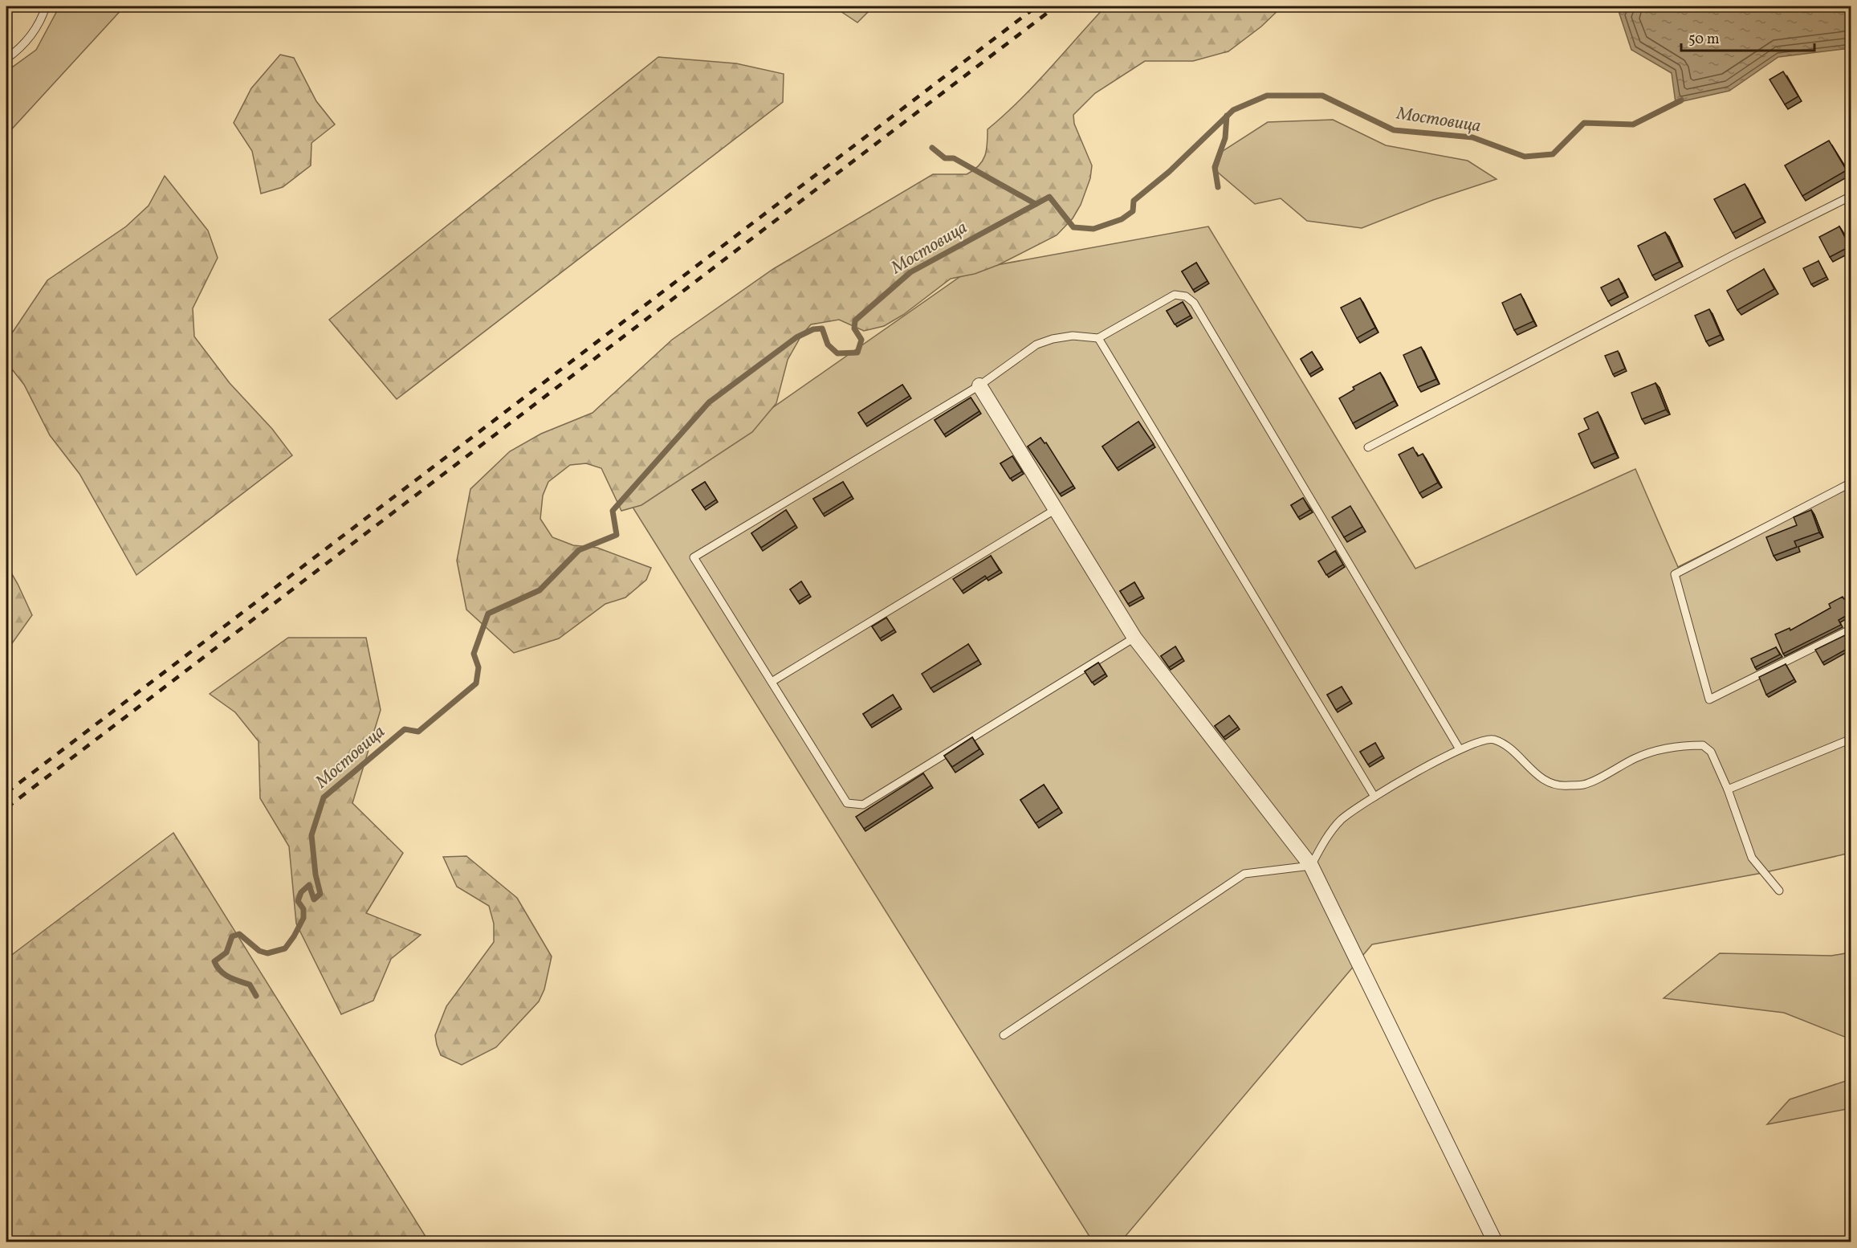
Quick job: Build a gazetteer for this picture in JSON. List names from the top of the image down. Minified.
{"water":["Мостовица"],"scale_bar":"50 m"}
